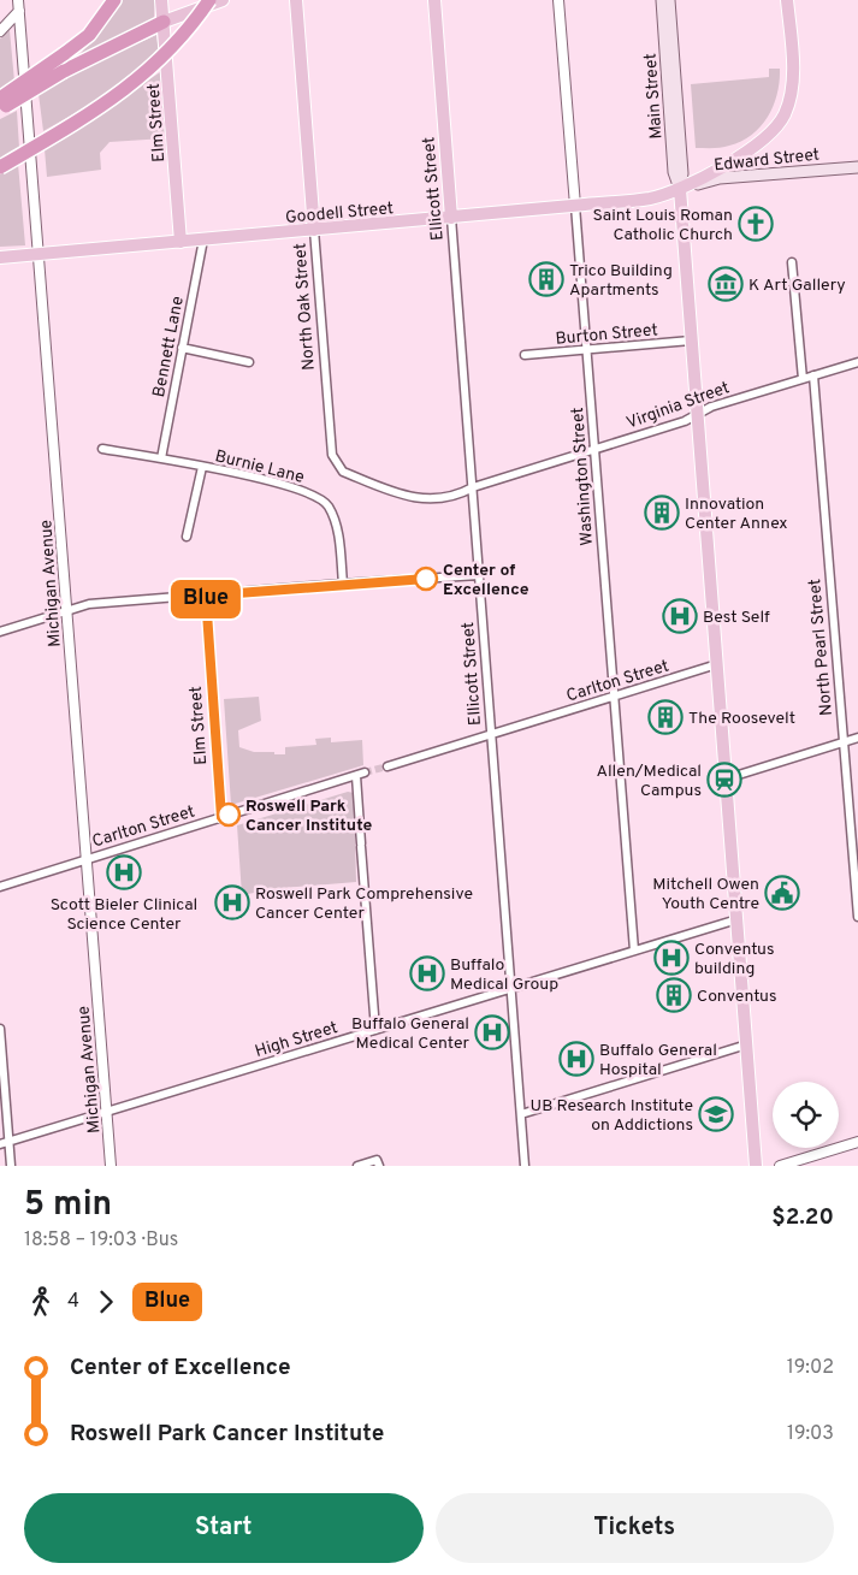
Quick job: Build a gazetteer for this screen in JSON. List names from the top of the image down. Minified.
{"streets":{"main road":["Main Street","Elm Street","Edward Street","Ellicott Street","Goodell Street","North Oak Street"],"street":["Burton Street","Bennett Lane","Virginia Street","Burnie Lane","Washington Street","Michigan Avenue","North Pearl Street","Carlton Street","High Street"]},"crossings":[["Main Street","Edward Street"],["Main Street","Goodell Street"],["Elm Street","Goodell Street"],["Elm Street","Carlton Street"],["Edward Street","Goodell Street"],["Ellicott Street","Goodell Street"],["Ellicott Street","North Oak Street"],["Ellicott Street","Virginia Street"],["Ellicott Street","Carlton Street"],["Ellicott Street","High Street"],["Goodell Street","North Oak Street"],["Goodell Street","Bennett Lane"],["Goodell Street","Washington Street"],["Goodell Street","Michigan Avenue"],["North Oak Street","Virginia Street"],["Burton Street","Washington Street"],["Bennett Lane","Burnie Lane"],["Virginia Street","Washington Street"],["Virginia Street","North Pearl Street"],["Washington Street","Carlton Street"],["Washington Street","High Street"],["Michigan Avenue","Carlton Street"],["Michigan Avenue","High Street"]],"places":{"church":["Saint Louis Roman Catholic Church"],"building":["Trico Building Apartments","Innovation Center Annex","The Roosevelt","Conventus"],"museum":["K Art Gallery"],"other":["Center of Excellence","Roswell Park Cancer Institute"],"hospital":["Best Self","Scott Bieler Clinical Science Center","Roswell Park Comprehensive Cancer Center","Conventus building","Buffalo Medical Group","Buffalo General Medical Center","Buffalo General Hospital"],"station":["Allen/Medical Campus"],"public building":["Mitchell Owen Youth Centre"],"school or university":["UB Research Institute on Addictions"]},"lines":["bus line Blue"],"page":{"on_map":"Blue","heading":["5 min","18:58 – 19:03 · Bus","$2.20"],"legs":["4","Blue"],"list":[{"name":"Center of Excellence","value":"19:02"},{"name":"Roswell Park Cancer Institute","value":"19:03"}],"buttons":["Start","Tickets"]}}
